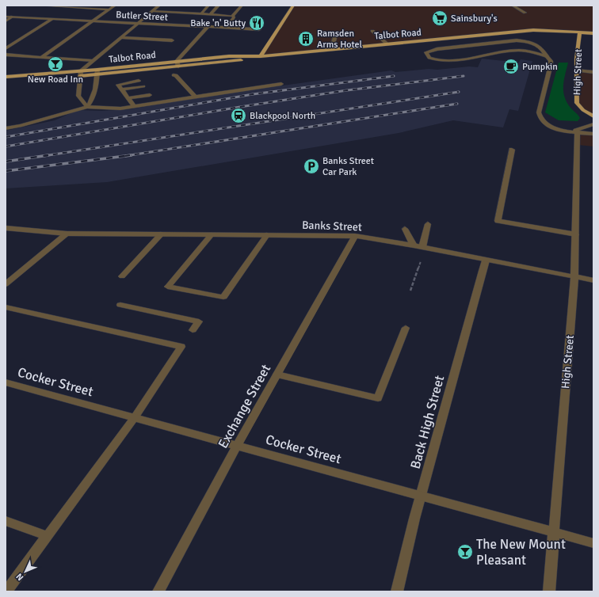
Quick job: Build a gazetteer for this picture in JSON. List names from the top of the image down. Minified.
{"streets":{"main road":["Talbot Road","High Street"],"street":["Butler Street","Banks Street","Cocker Street","Exchange Street","Back High Street"]},"crossings":[["Talbot Road","High Street"],["High Street","Banks Street"],["High Street","Cocker Street"],["Banks Street","Exchange Street"],["Banks Street","Back High Street"],["Cocker Street","Exchange Street"],["Cocker Street","Back High Street"]],"places":{"supermarket":["Sainsbury's"],"restaurant":["Bake 'n' Butty"],"building":["Ramsden Arms Hotel"],"bar":["New Road Inn","The New Mount Pleasant"],"cafe":["Pumpkin"],"station":["Blackpool North"],"parking":["Banks Street Car Park"]},"north":"bottom left"}
